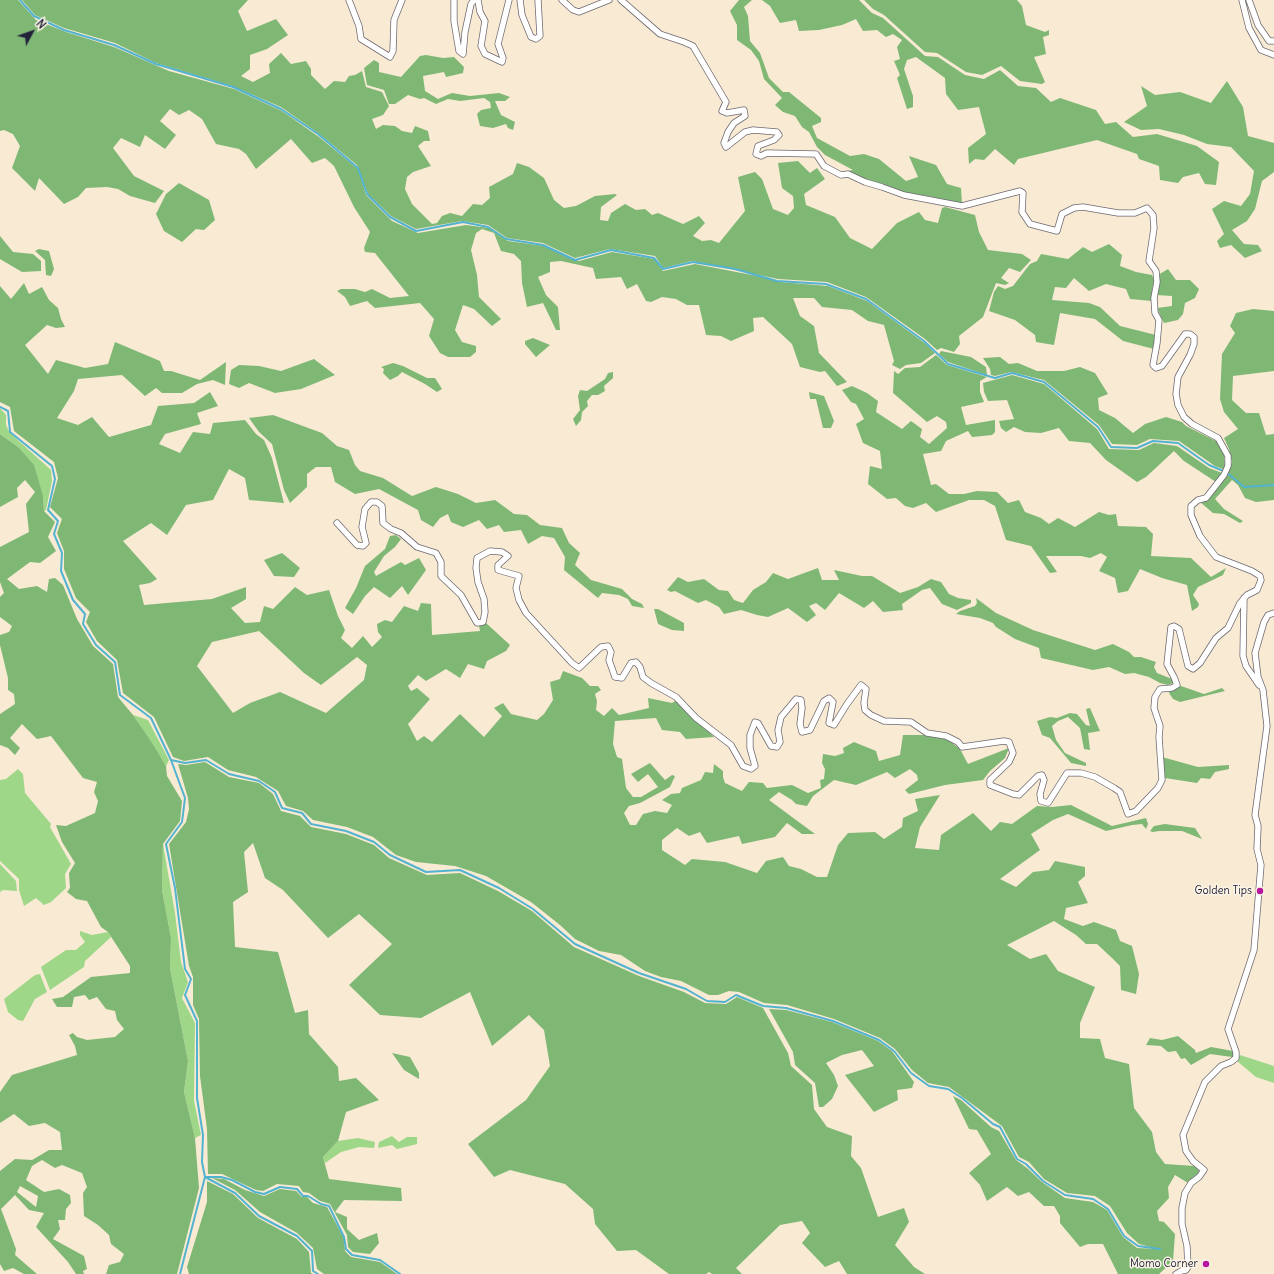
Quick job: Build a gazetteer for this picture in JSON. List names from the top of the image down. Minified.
{"places":["Golden Tips","Momo Corner"],"north":"top right"}
